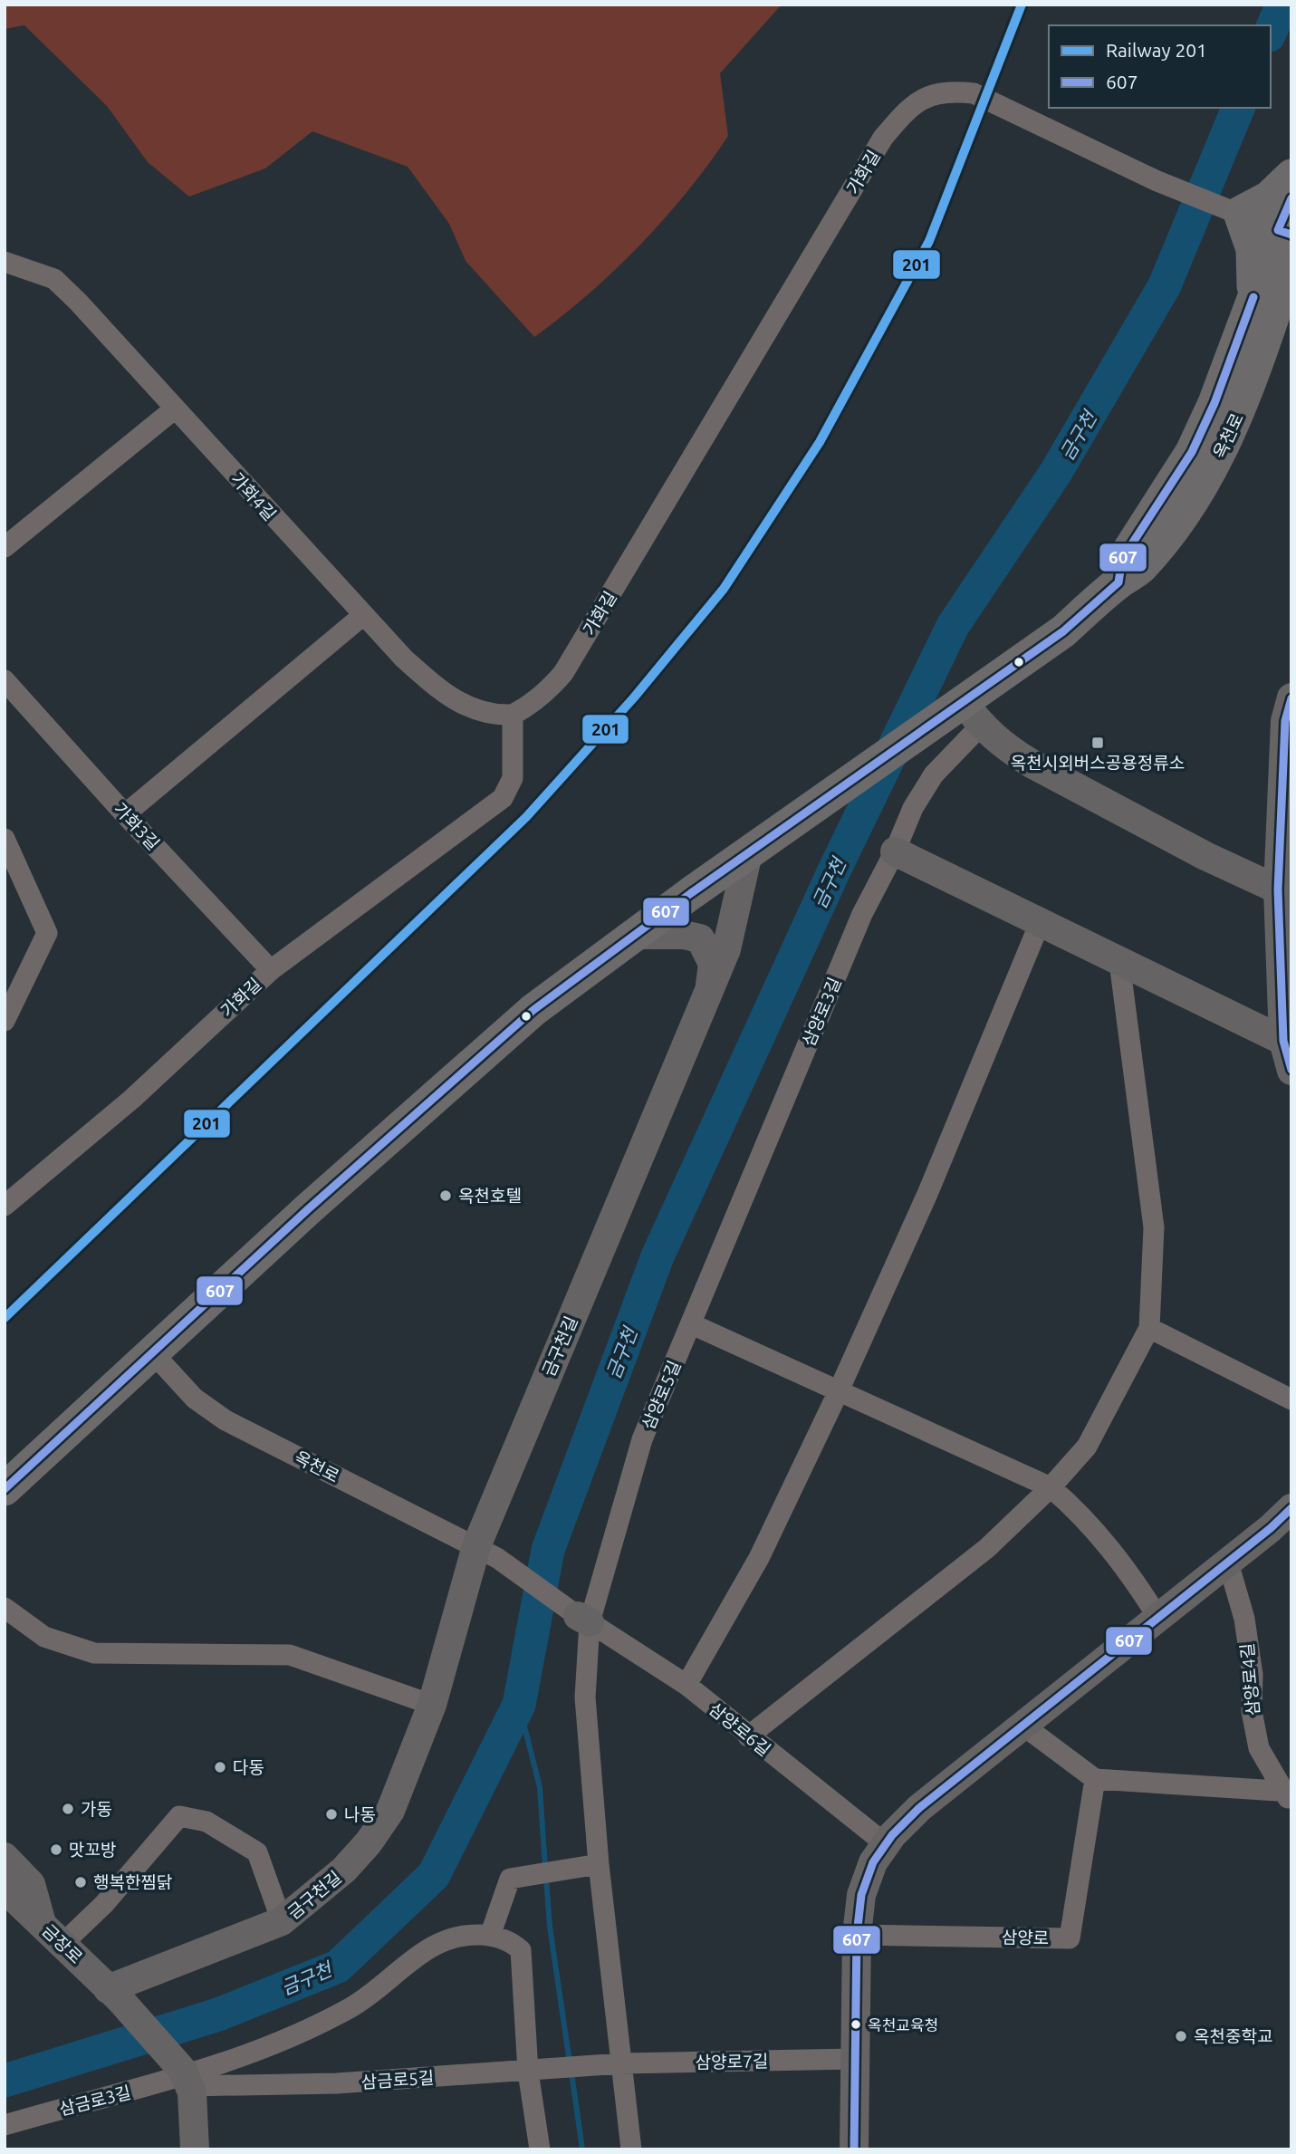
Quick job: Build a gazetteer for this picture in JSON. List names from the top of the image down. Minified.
{"streets":{"main road":["옥천로"],"street":["가화길","가화4길","가화3길","삼양로3길","금구천길","삼양로5길","삼양로4길","삼양로6길","삼양로","금장로","삼양로7길","삼금로5길","삼금로3길"]},"crossings":[["가화길","가화4길"],["가화길","가화3길"],["옥천로","삼양로3길"],["옥천로","금구천길"],["옥천로","삼양로5길"],["옥천로","삼양로6길"],["삼양로3길","삼양로5길"],["금구천길","금장로"],["삼양로5길","삼양로6길"],["삼양로5길","삼양로7길"],["금장로","삼금로5길"],["금장로","삼금로3길"],["삼양로7길","삼금로5길"],["삼금로5길","삼금로3길"]],"water":["금구천"],"places":{"transit":["옥천시외버스공용정류소"],"other":["옥천호텔","다동","가동","나동","맛꼬방","행복한찜닭","옥천교육청","옥천중학교"]},"lines":["rail line 201","transit line 607"],"legend":["Railway 201","607"]}
